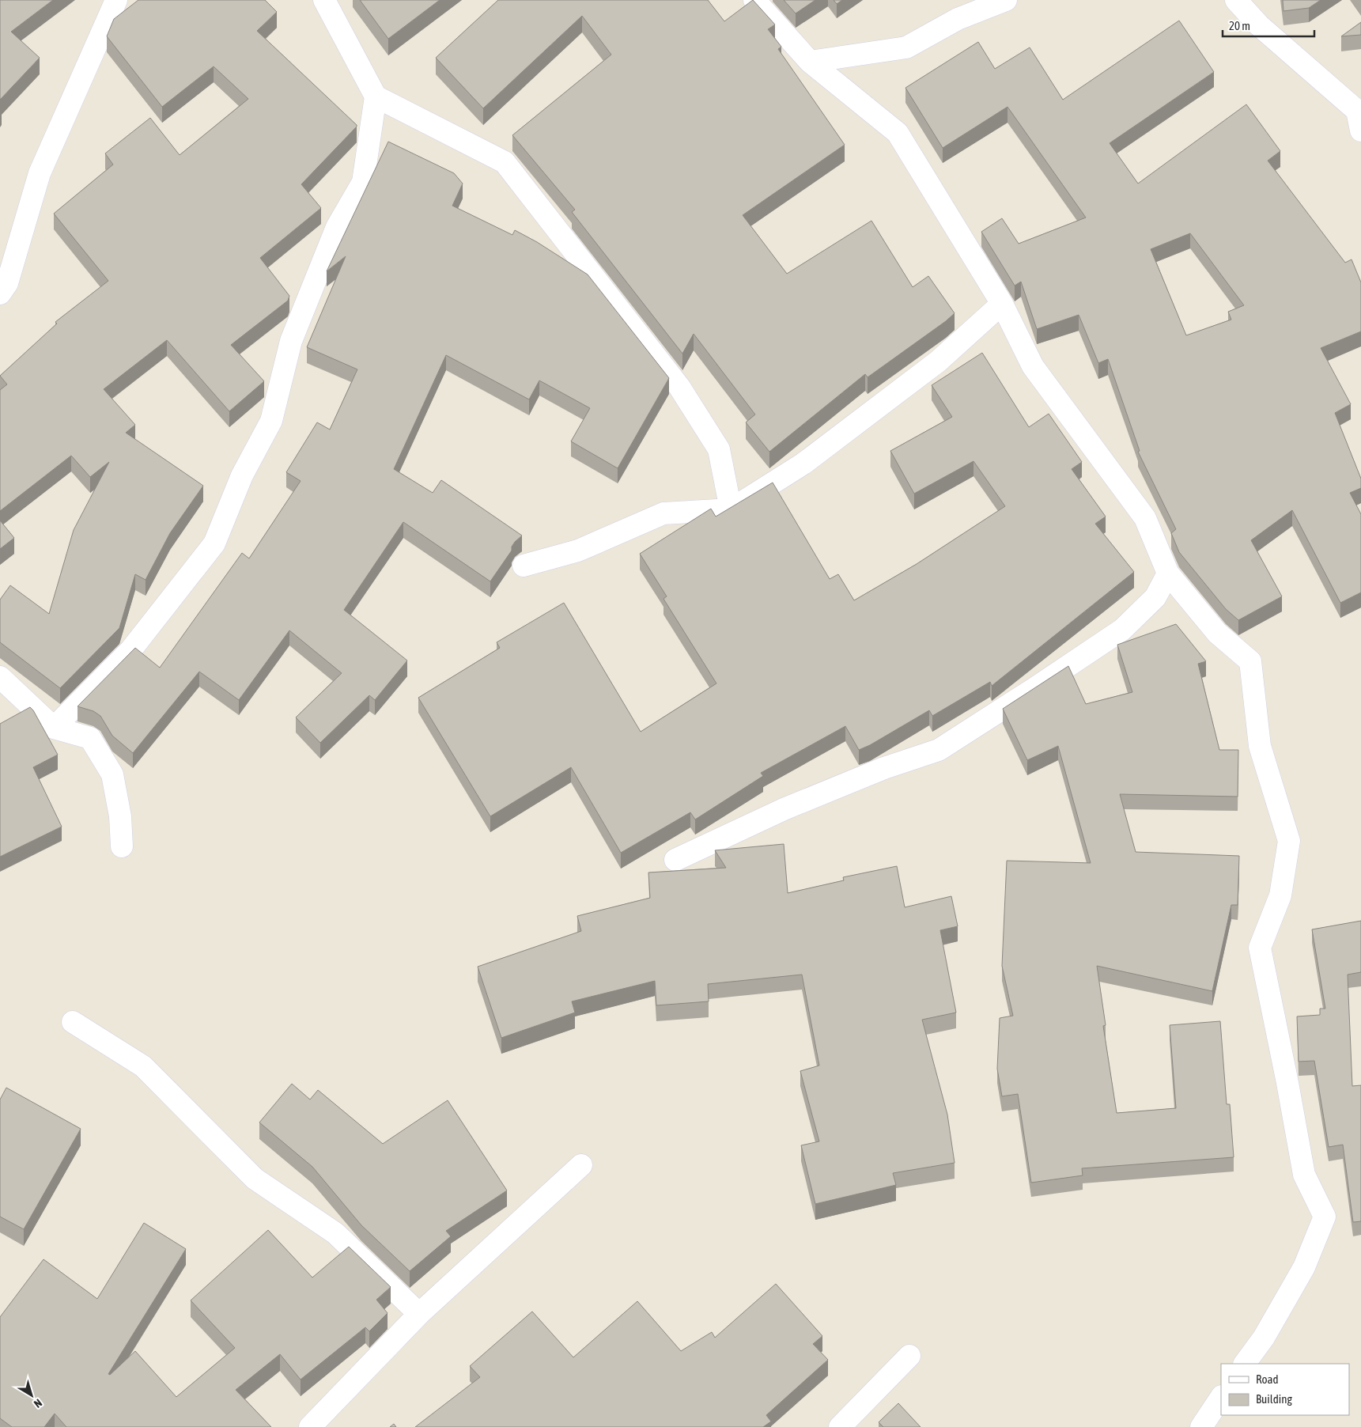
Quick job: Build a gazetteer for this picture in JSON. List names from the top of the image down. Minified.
{"legend":["Road","Building"],"scale_bar":"20 m","north":"bottom right"}
